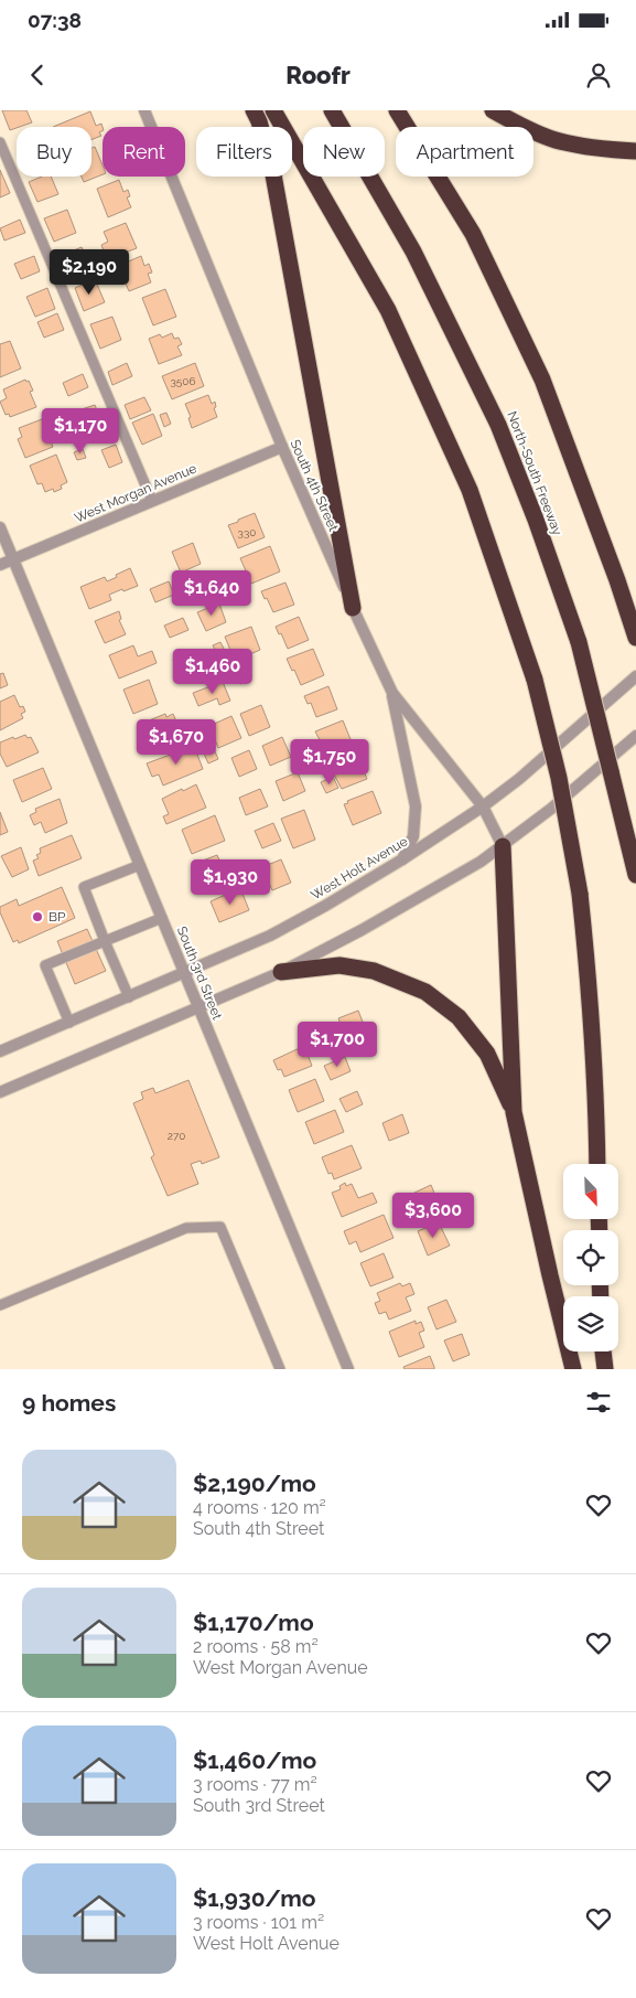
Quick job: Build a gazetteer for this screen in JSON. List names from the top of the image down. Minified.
{"streets":{"highway":["North-South Freeway"],"street":["South 4th Street","West Morgan Avenue","West Holt Avenue","South 3rd Street"]},"crossings":[["South 4th Street","West Morgan Avenue"],["South 4th Street","West Holt Avenue"],["West Morgan Avenue","South 3rd Street"],["West Holt Avenue","South 3rd Street"]],"places":["BP"],"house_numbers":["3506","330","270"],"north":"bottom right","page":{"status":"07:38","header":"Roofr","chip":["Buy","Rent","Filters","New","Apartment"],"price":["$2,190","$1,170","$1,640","$1,460","$1,670","$1,750","$1,930","$1,700","$3,600"],"heading":"9 homes","list":[{"name":"$2,190/mo","note":"4 rooms · 120 m² · South 4th Street"},{"name":"$1,170/mo","note":"2 rooms · 58 m² · West Morgan Avenue"},{"name":"$1,460/mo","note":"3 rooms · 77 m² · South 3rd Street"},{"name":"$1,930/mo","note":"3 rooms · 101 m² · West Holt Avenue"}]}}
